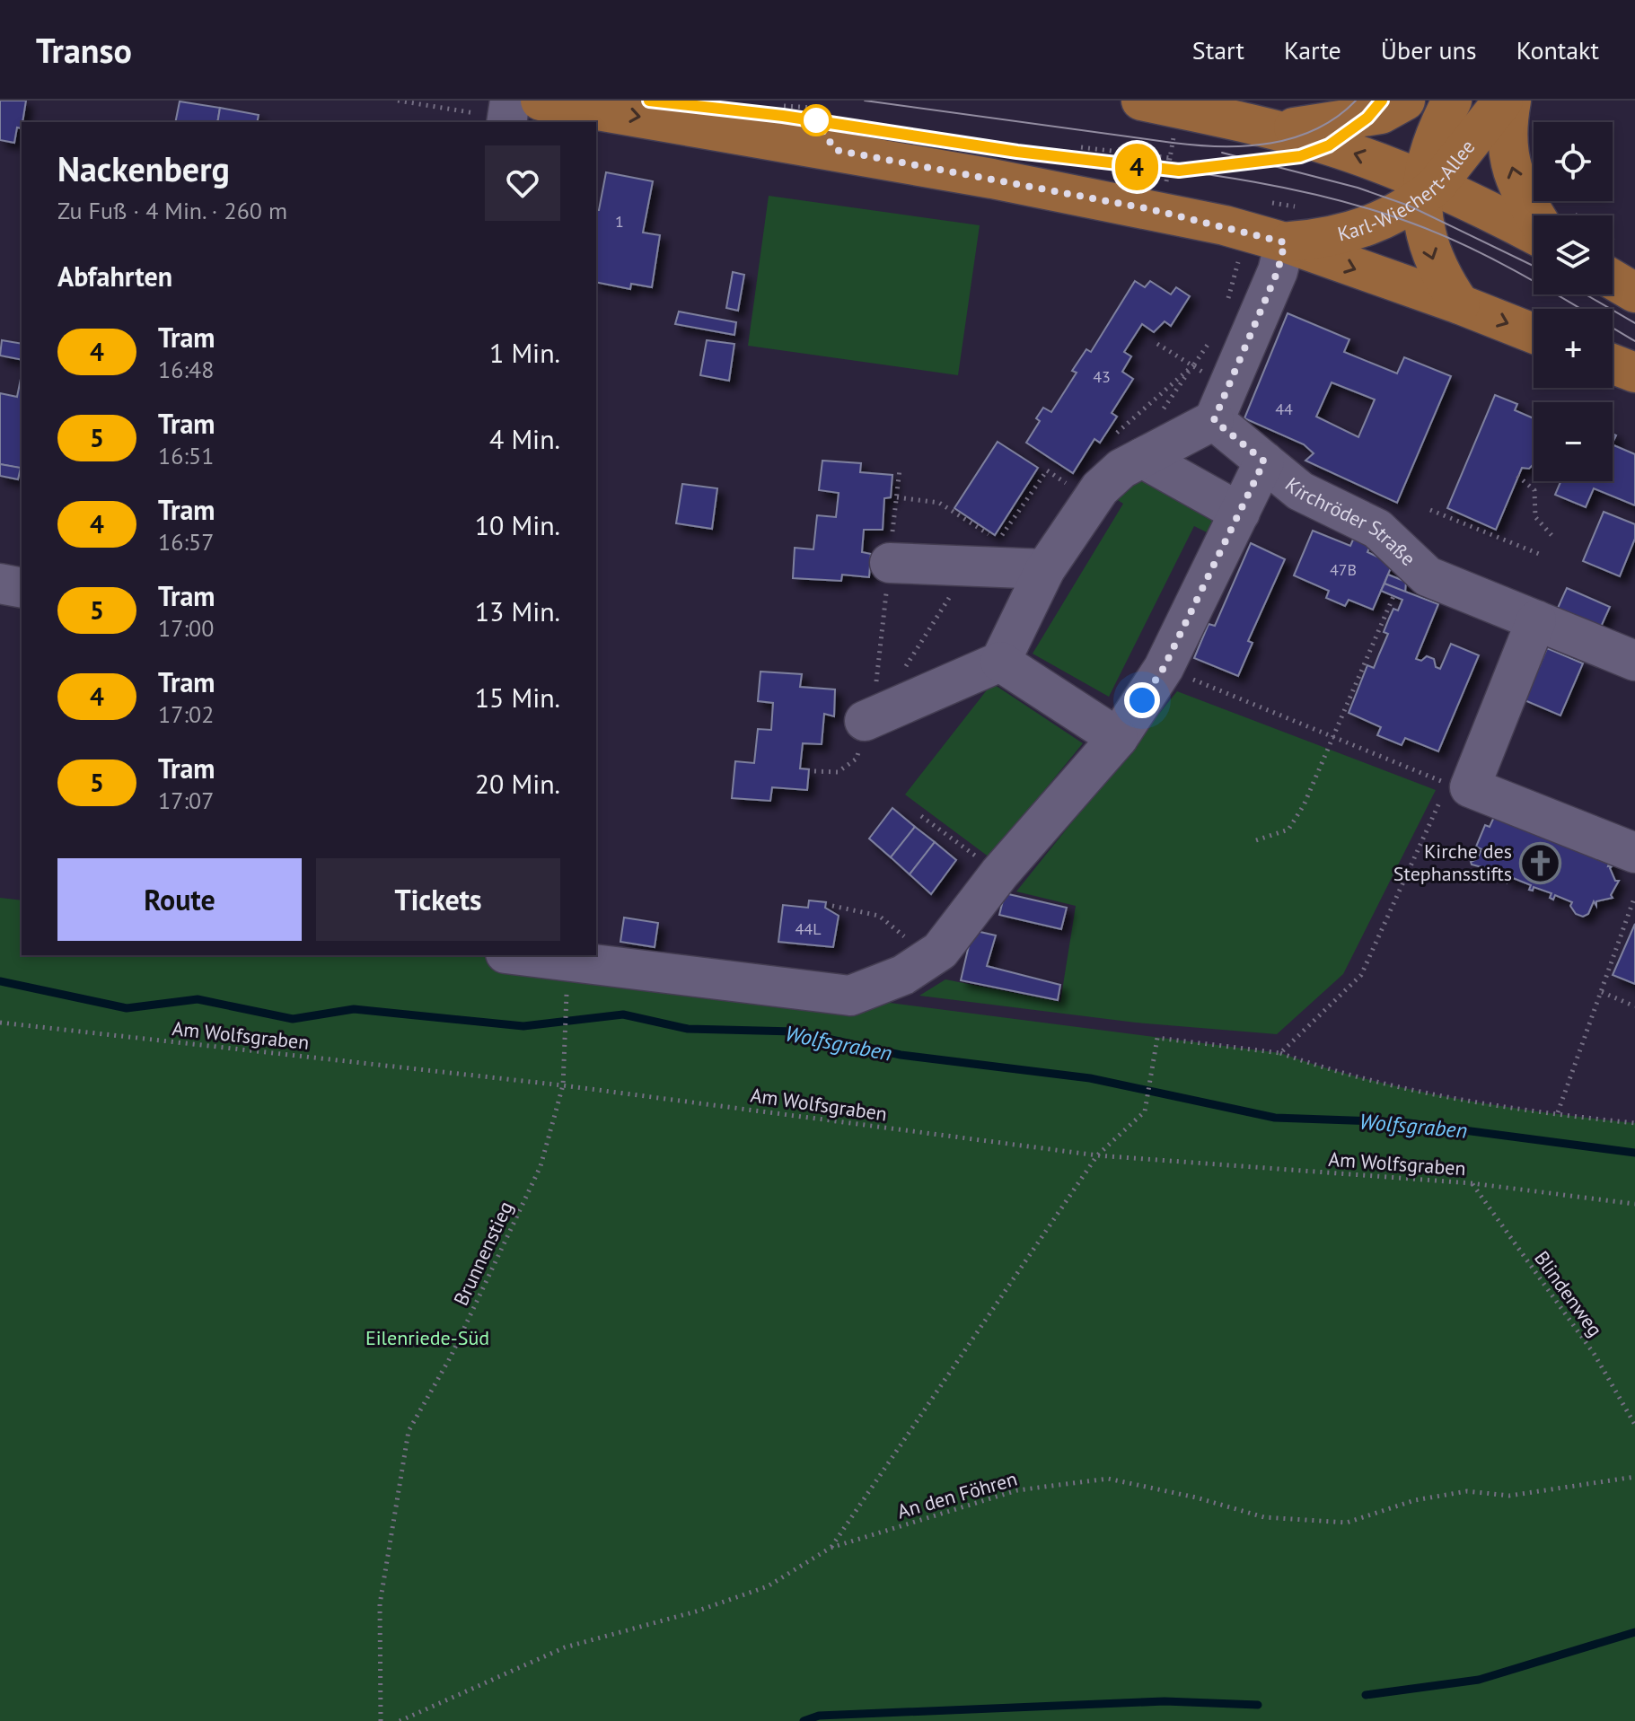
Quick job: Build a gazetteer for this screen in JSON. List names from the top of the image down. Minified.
{"streets":{"main road":["Karl-Wiechert-Allee"],"street":["Kirchröder Straße"],"path":["Am Wolfsgraben","Brunnenstieg","Blindenweg","An den Föhren"]},"crossings":[["Am Wolfsgraben","Brunnenstieg"],["Am Wolfsgraben","Blindenweg"]],"water":["Wolfsgraben"],"parks":["Eilenriede-Süd"],"places":{"church":["Kirche des Stephansstifts"]},"lines":["tram line 4"],"house_numbers":["1","43","44","47B","44L"],"page":{"header":"Transo","nav":["Start","Karte","Über uns","Kontakt"],"on_map":"4","map_buttons":["+","−"],"heading":[["Nackenberg","Zu Fuß · 4 Min. · 260 m"],"Abfahrten"],"list":[{"mark":"4","name":"Tram","note":"16:48","value":"1 Min."},{"mark":"5","name":"Tram","note":"16:51","value":"4 Min."},{"mark":"4","name":"Tram","note":"16:57","value":"10 Min."},{"mark":"5","name":"Tram","note":"17:00","value":"13 Min."},{"mark":"4","name":"Tram","note":"17:02","value":"15 Min."},{"mark":"5","name":"Tram","note":"17:07","value":"20 Min."}],"buttons":["Route","Tickets"]}}
